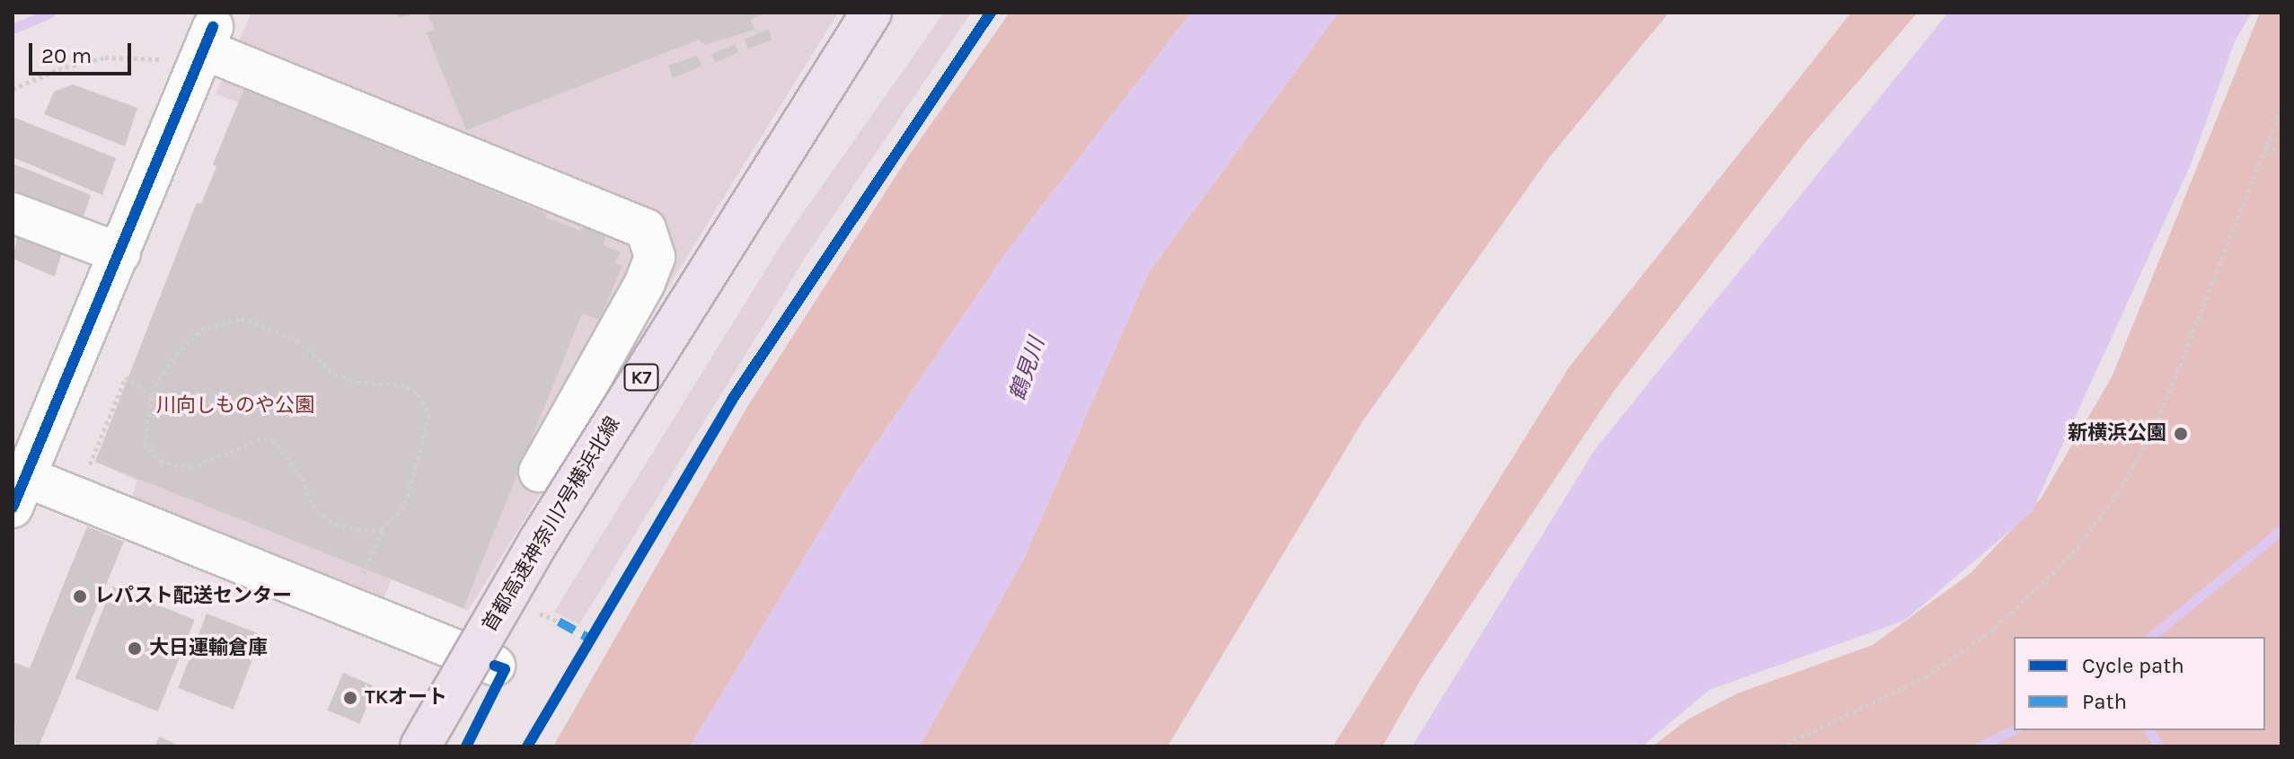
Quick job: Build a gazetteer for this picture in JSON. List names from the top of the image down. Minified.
{"streets":{"highway":["K7","首都高速神奈川7号横浜北線"]},"water":["鶴見川"],"parks":["川向しものや公園"],"places":["新横浜公園","レパスト配送センター","大日運輸倉庫","TKオート"],"legend":["Cycle path","Path"],"scale_bar":"20 m"}
